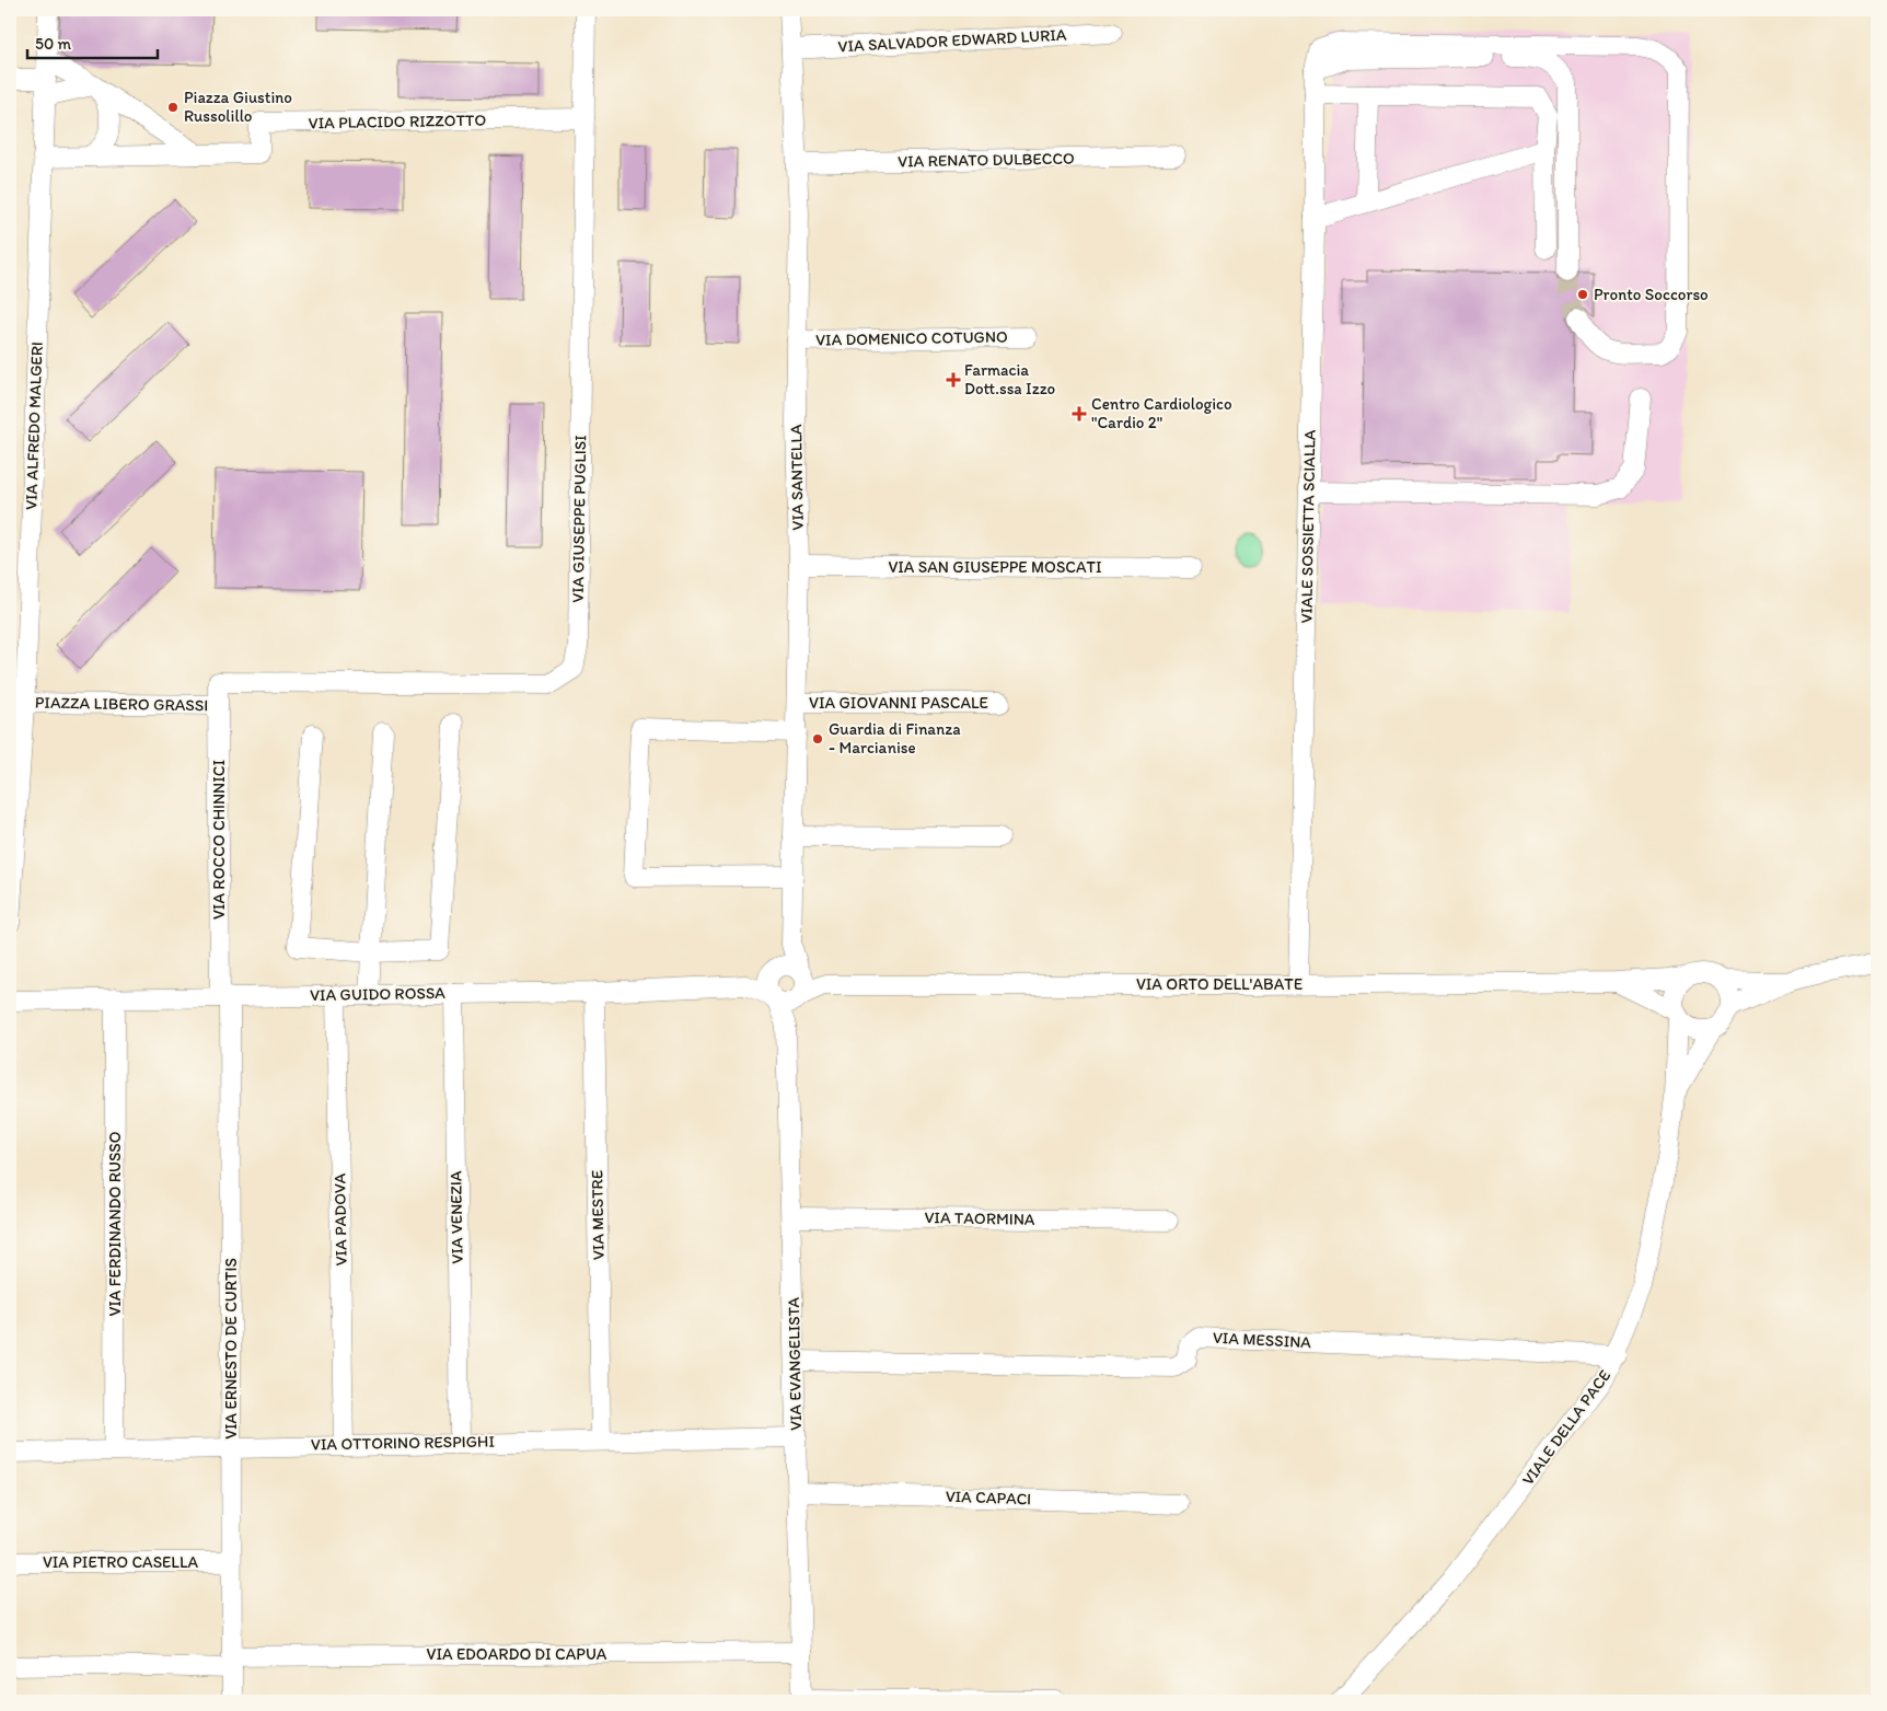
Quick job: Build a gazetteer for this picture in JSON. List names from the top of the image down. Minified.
{"streets":{"street":["VIA SALVADOR EDWARD LURIA","VIA PLACIDO RIZZOTTO","VIA RENATO DULBECCO","VIA DOMENICO COTUGNO","VIA ALFREDO MALGERI","VIA SANTELLA","VIA GIUSEPPE PUGLISI","VIALE SOSSIETTA SCIALLA","VIA SAN GIUSEPPE MOSCATI","VIA GIOVANNI PASCALE","PIAZZA LIBERO GRASSI","VIA ROCCO CHINNICI","VIA ORTO DELL'ABATE","VIA GUIDO ROSSA","VIA MESTRE","VIA VENEZIA","VIA TAORMINA","VIA PADOVA","VIA FERDINANDO RUSSO","VIA MESSINA","VIA ERNESTO DE CURTIS","VIA EVANGELISTA","VIALE DELLA PACE","VIA OTTORINO RESPIGHI","VIA CAPACI","VIA PIETRO CASELLA","VIA EDOARDO DI CAPUA"]},"crossings":[["VIA SALVADOR EDWARD LURIA","VIA SANTELLA"],["VIA PLACIDO RIZZOTTO","VIA ALFREDO MALGERI"],["VIA PLACIDO RIZZOTTO","VIA GIUSEPPE PUGLISI"],["VIA RENATO DULBECCO","VIA SANTELLA"],["VIA DOMENICO COTUGNO","VIA SANTELLA"],["VIA ALFREDO MALGERI","PIAZZA LIBERO GRASSI"],["VIA SANTELLA","VIA SAN GIUSEPPE MOSCATI"],["VIA SANTELLA","VIA GIOVANNI PASCALE"],["VIA SANTELLA","VIA ORTO DELL'ABATE"],["VIA SANTELLA","VIA GUIDO ROSSA"],["VIA SANTELLA","VIA EVANGELISTA"],["VIA GIUSEPPE PUGLISI","VIA ROCCO CHINNICI"],["VIALE SOSSIETTA SCIALLA","VIA ORTO DELL'ABATE"],["PIAZZA LIBERO GRASSI","VIA ROCCO CHINNICI"],["VIA ROCCO CHINNICI","VIA GUIDO ROSSA"],["VIA ROCCO CHINNICI","VIA ERNESTO DE CURTIS"],["VIA ORTO DELL'ABATE","VIA GUIDO ROSSA"],["VIA ORTO DELL'ABATE","VIA EVANGELISTA"],["VIA ORTO DELL'ABATE","VIALE DELLA PACE"],["VIA GUIDO ROSSA","VIA MESTRE"],["VIA GUIDO ROSSA","VIA VENEZIA"],["VIA GUIDO ROSSA","VIA PADOVA"],["VIA GUIDO ROSSA","VIA FERDINANDO RUSSO"],["VIA GUIDO ROSSA","VIA ERNESTO DE CURTIS"],["VIA GUIDO ROSSA","VIA EVANGELISTA"],["VIA MESTRE","VIA OTTORINO RESPIGHI"],["VIA VENEZIA","VIA OTTORINO RESPIGHI"],["VIA TAORMINA","VIA EVANGELISTA"],["VIA PADOVA","VIA OTTORINO RESPIGHI"],["VIA FERDINANDO RUSSO","VIA OTTORINO RESPIGHI"],["VIA MESSINA","VIA EVANGELISTA"],["VIA MESSINA","VIALE DELLA PACE"],["VIA ERNESTO DE CURTIS","VIA OTTORINO RESPIGHI"],["VIA ERNESTO DE CURTIS","VIA PIETRO CASELLA"],["VIA ERNESTO DE CURTIS","VIA EDOARDO DI CAPUA"],["VIA EVANGELISTA","VIA OTTORINO RESPIGHI"],["VIA EVANGELISTA","VIA CAPACI"],["VIA EVANGELISTA","VIA EDOARDO DI CAPUA"]],"places":{"other":["Piazza Giustino Russolillo","Pronto Soccorso","Guardia di Finanza - Marcianise"],"health":["Farmacia Dott.ssa Izzo","Centro Cardiologico \"Cardio 2\""]},"scale_bar":"50 m"}
